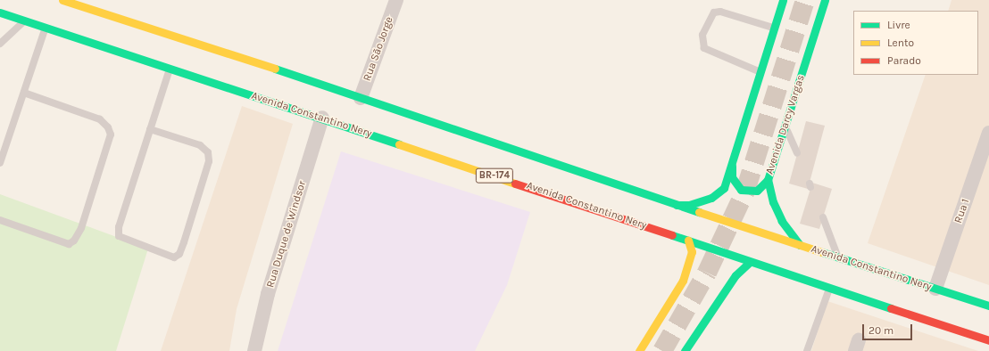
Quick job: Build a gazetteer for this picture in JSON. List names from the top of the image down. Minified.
{"streets":{"main road":["Avenida Constantino Nery","Avenida Darcy Vargas","BR-174"],"street":["Rua São Jorge","Rua 1","Rua Duque de Windsor"]},"crossings":[["Rua São Jorge","Avenida Constantino Nery"],["Avenida Constantino Nery","Avenida Darcy Vargas"],["Avenida Constantino Nery","Rua 1"],["Avenida Constantino Nery","Rua Duque de Windsor"]],"legend":["Livre","Lento","Parado"],"scale_bar":"20 m"}
